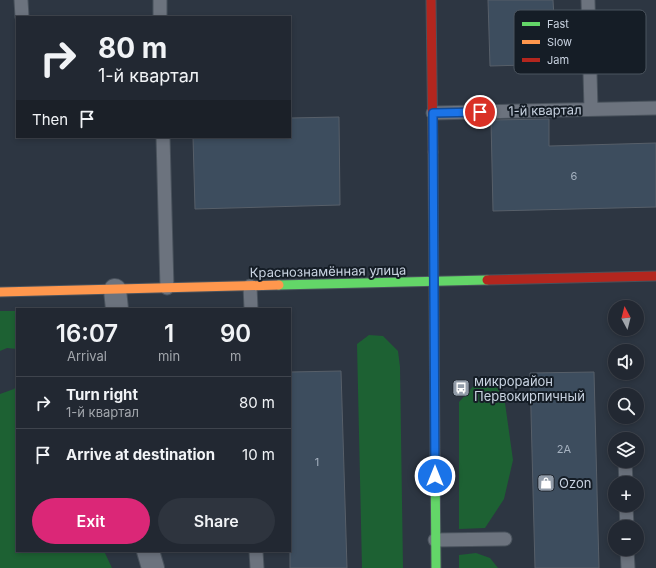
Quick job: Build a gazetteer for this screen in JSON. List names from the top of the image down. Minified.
{"streets":{"street":["Краснознамённая улица"],"lane":["1-й квартал"]},"places":{"bus stop":["микрорайон Первокирпичный"],"shop":["Ozon"]},"house_numbers":["6","2А","1"],"legend":["Fast","Slow","Jam"],"north":"top","page":{"turn":["80 m","1-й квартал"],"then":"Then","map_buttons":["+","−"],"eta":["16:07","Arrival","1","min","90","m"],"list":[{"name":"Turn right","note":"1-й квартал","value":"80 m"},{"name":"Arrive at destination","value":"10 m"}],"buttons":["Exit","Share"]}}
